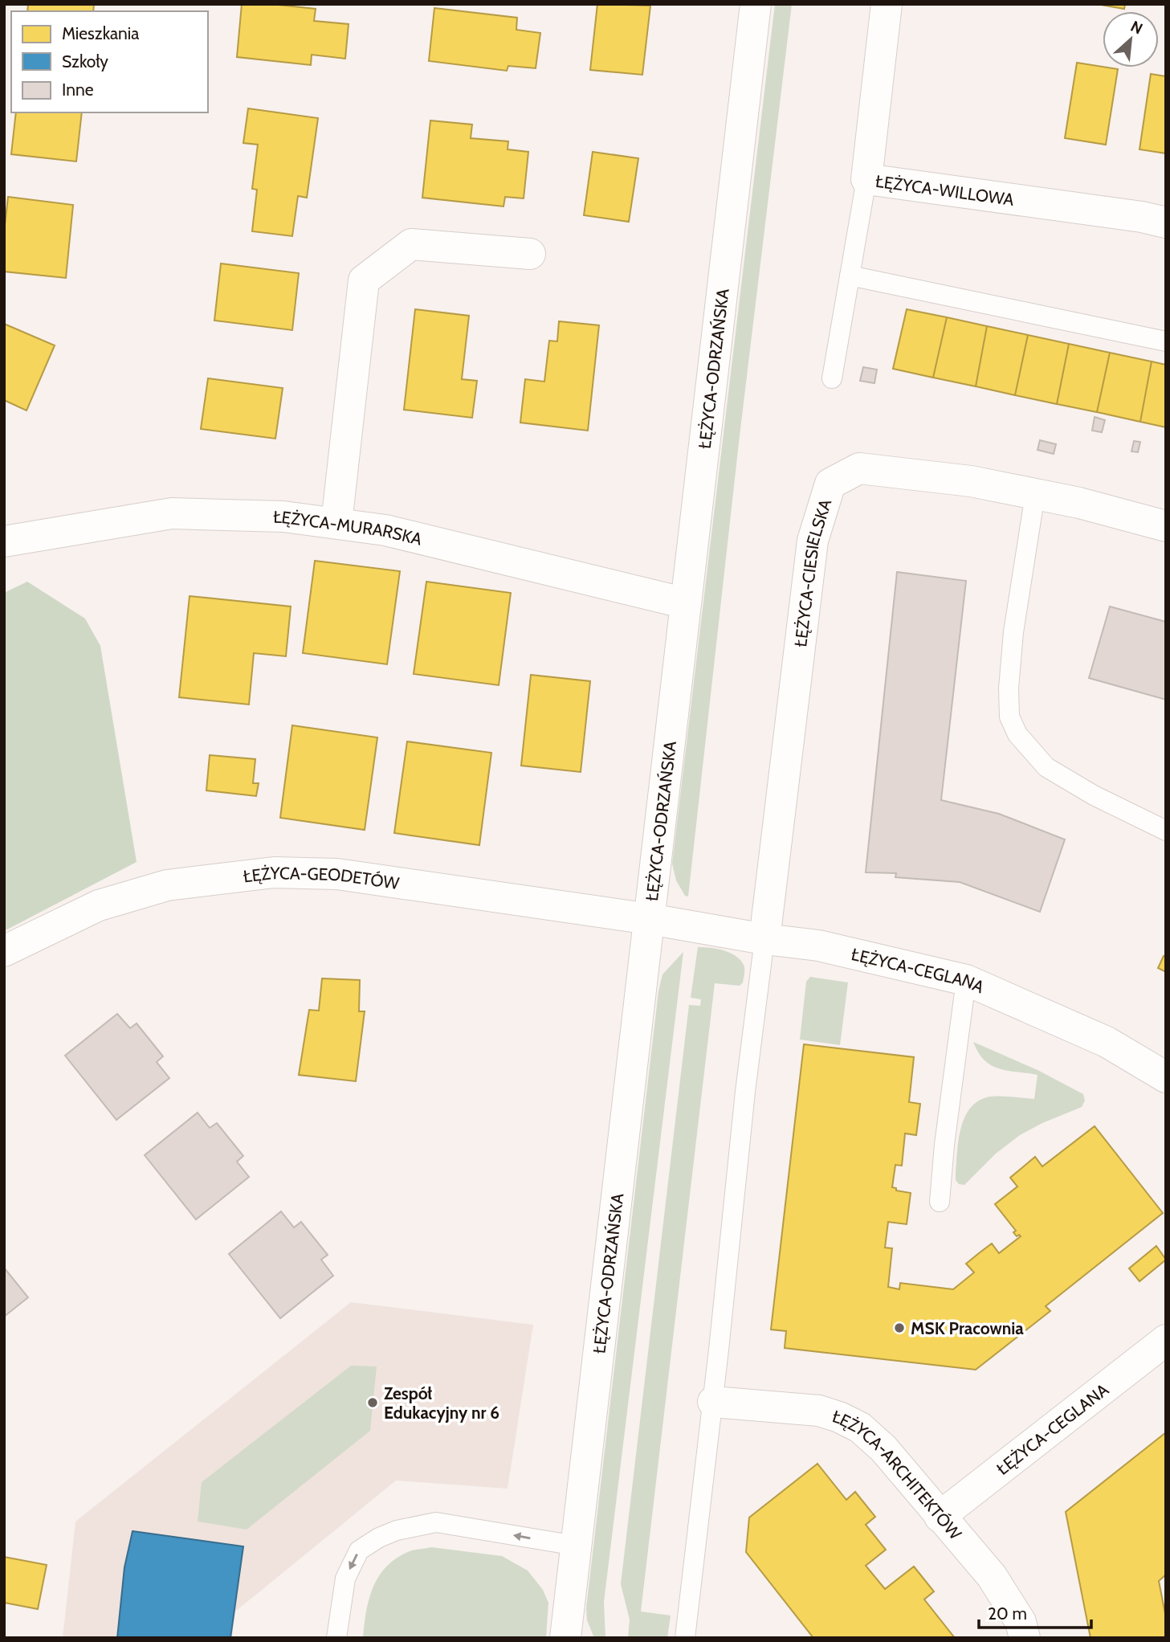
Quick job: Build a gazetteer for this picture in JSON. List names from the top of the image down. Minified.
{"streets":{"street":["ŁĘŻYCA-WILLOWA","ŁĘŻYCA-ODRZAŃSKA","ŁĘŻYCA-MURARSKA","ŁĘŻYCA-CIESIELSKA","ŁĘŻYCA-GEODETÓW","ŁĘŻYCA-CEGLANA","ŁĘŻYCA-ARCHITEKTÓW"]},"crossings":[["ŁĘŻYCA-ODRZAŃSKA","ŁĘŻYCA-MURARSKA"],["ŁĘŻYCA-ODRZAŃSKA","ŁĘŻYCA-GEODETÓW"],["ŁĘŻYCA-ODRZAŃSKA","ŁĘŻYCA-CEGLANA"],["ŁĘŻYCA-CIESIELSKA","ŁĘŻYCA-CEGLANA"],["ŁĘŻYCA-GEODETÓW","ŁĘŻYCA-CEGLANA"],["ŁĘŻYCA-CEGLANA","ŁĘŻYCA-ARCHITEKTÓW"]],"places":["MSK Pracownia","Zespół Edukacyjny nr 6"],"legend":["Mieszkania","Szkoły","Inne"],"scale_bar":"20 m","north":"top right"}
